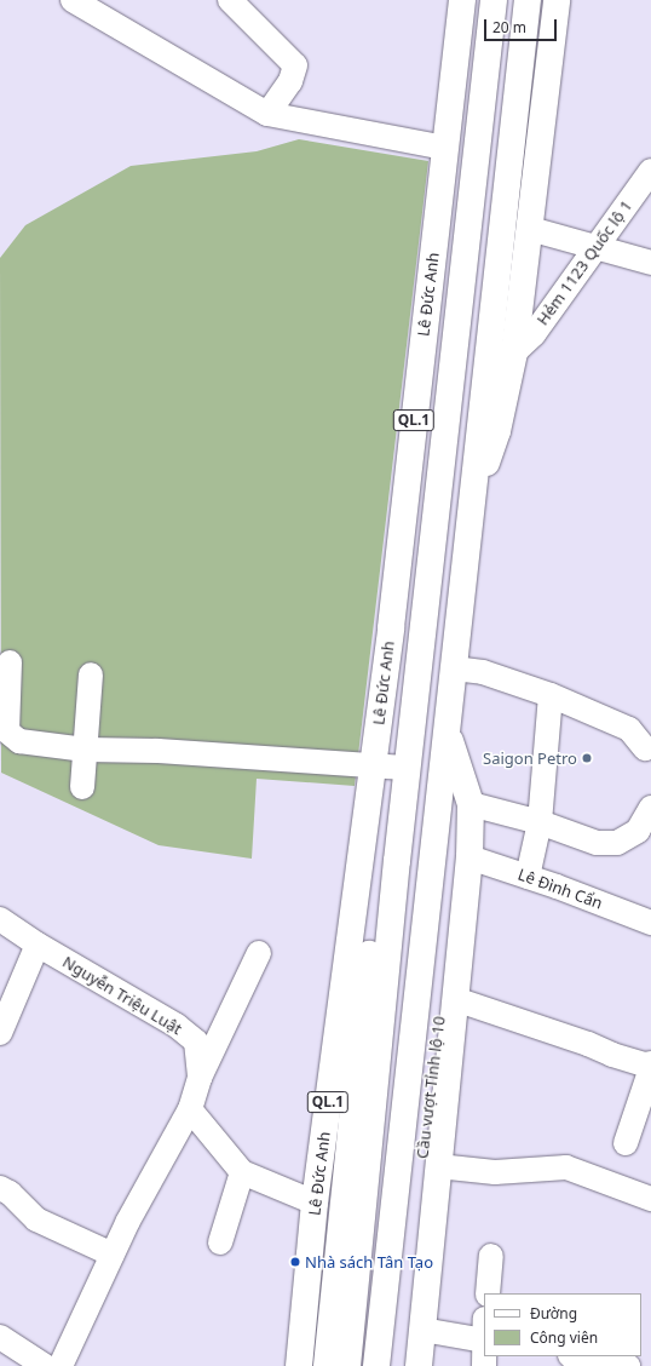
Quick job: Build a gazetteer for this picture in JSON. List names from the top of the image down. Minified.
{"streets":{"highway":["Lê Đức Anh","QL.1","Cầu vượt Tỉnh lộ 10"],"street":["Hẻm 1123 Quốc lộ 1","Lê Đình Cẩn","Nguyễn Triệu Luật"]},"crossings":[["Lê Đức Anh","QL.1"],["Lê Đình Cẩn","Cầu vượt Tỉnh lộ 10"]],"places":["Saigon Petro","Nhà sách Tân Tạo"],"legend":["Đường","Công viên"],"scale_bar":"20 m"}
